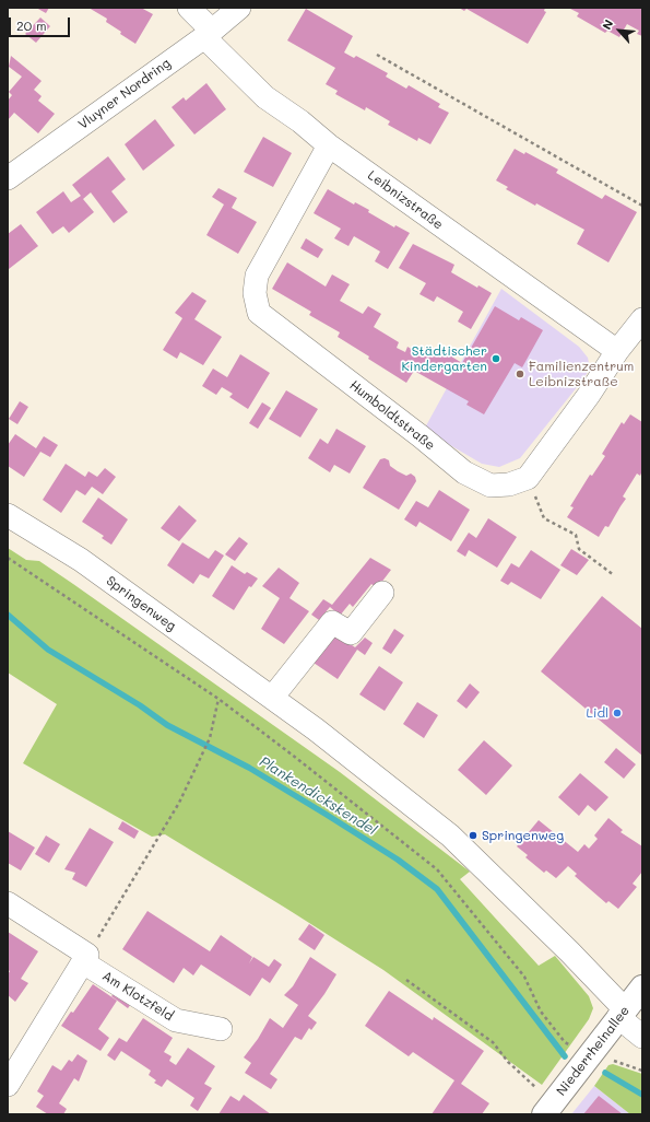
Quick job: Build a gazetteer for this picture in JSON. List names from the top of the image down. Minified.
{"streets":{"main road":["Niederrheinallee"],"street":["Vluyner Nordring","Leibnizstraße","Humboldtstraße","Springenweg","Am Klotzfeld"]},"crossings":[["Vluyner Nordring","Leibnizstraße"],["Leibnizstraße","Humboldtstraße"],["Springenweg","Niederrheinallee"]],"water":["Plankendickskendel"],"places":["Städtischer Kindergarten","Familienzentrum Leibnizstraße","Lidl","Springenweg"],"scale_bar":"20 m","north":"top left"}
